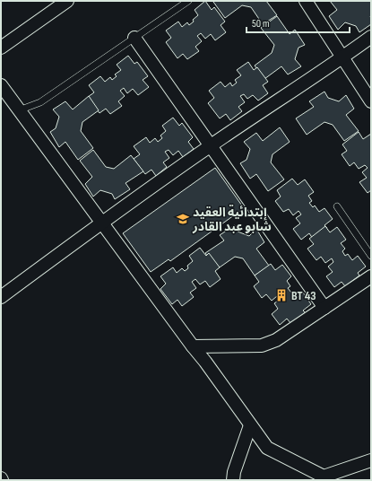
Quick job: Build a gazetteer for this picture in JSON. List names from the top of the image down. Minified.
{"places":{"school or university":["إبتدائية العقيد شابو عبد القادر"],"building":["BT 43"]},"scale_bar":"50 m"}
